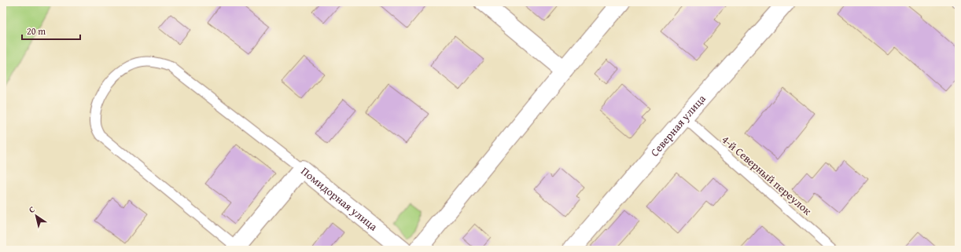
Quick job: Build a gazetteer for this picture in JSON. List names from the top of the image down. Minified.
{"streets":{"street":["Северная улица","Помидорная улица"],"lane":["4-й Северный переулок"]},"crossings":[["Северная улица","4-й Северный переулок"]],"scale_bar":"20 m","north":"top left"}
